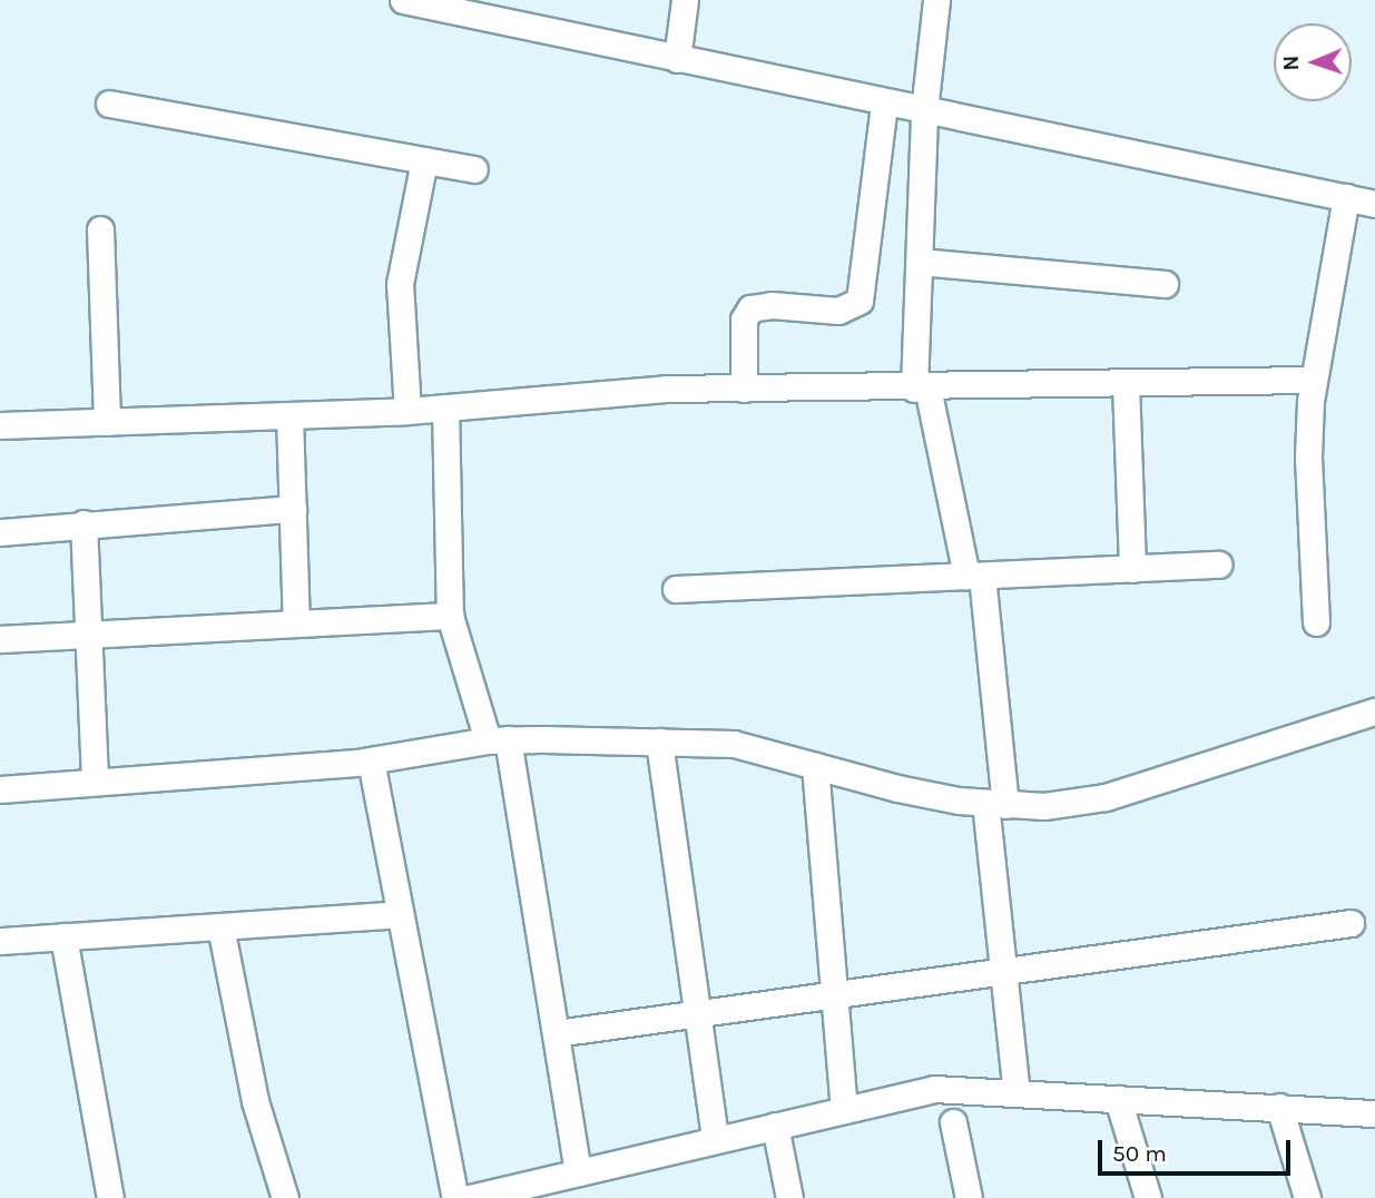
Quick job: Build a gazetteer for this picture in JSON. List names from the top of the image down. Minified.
{"scale_bar":"50 m","north":"left"}
